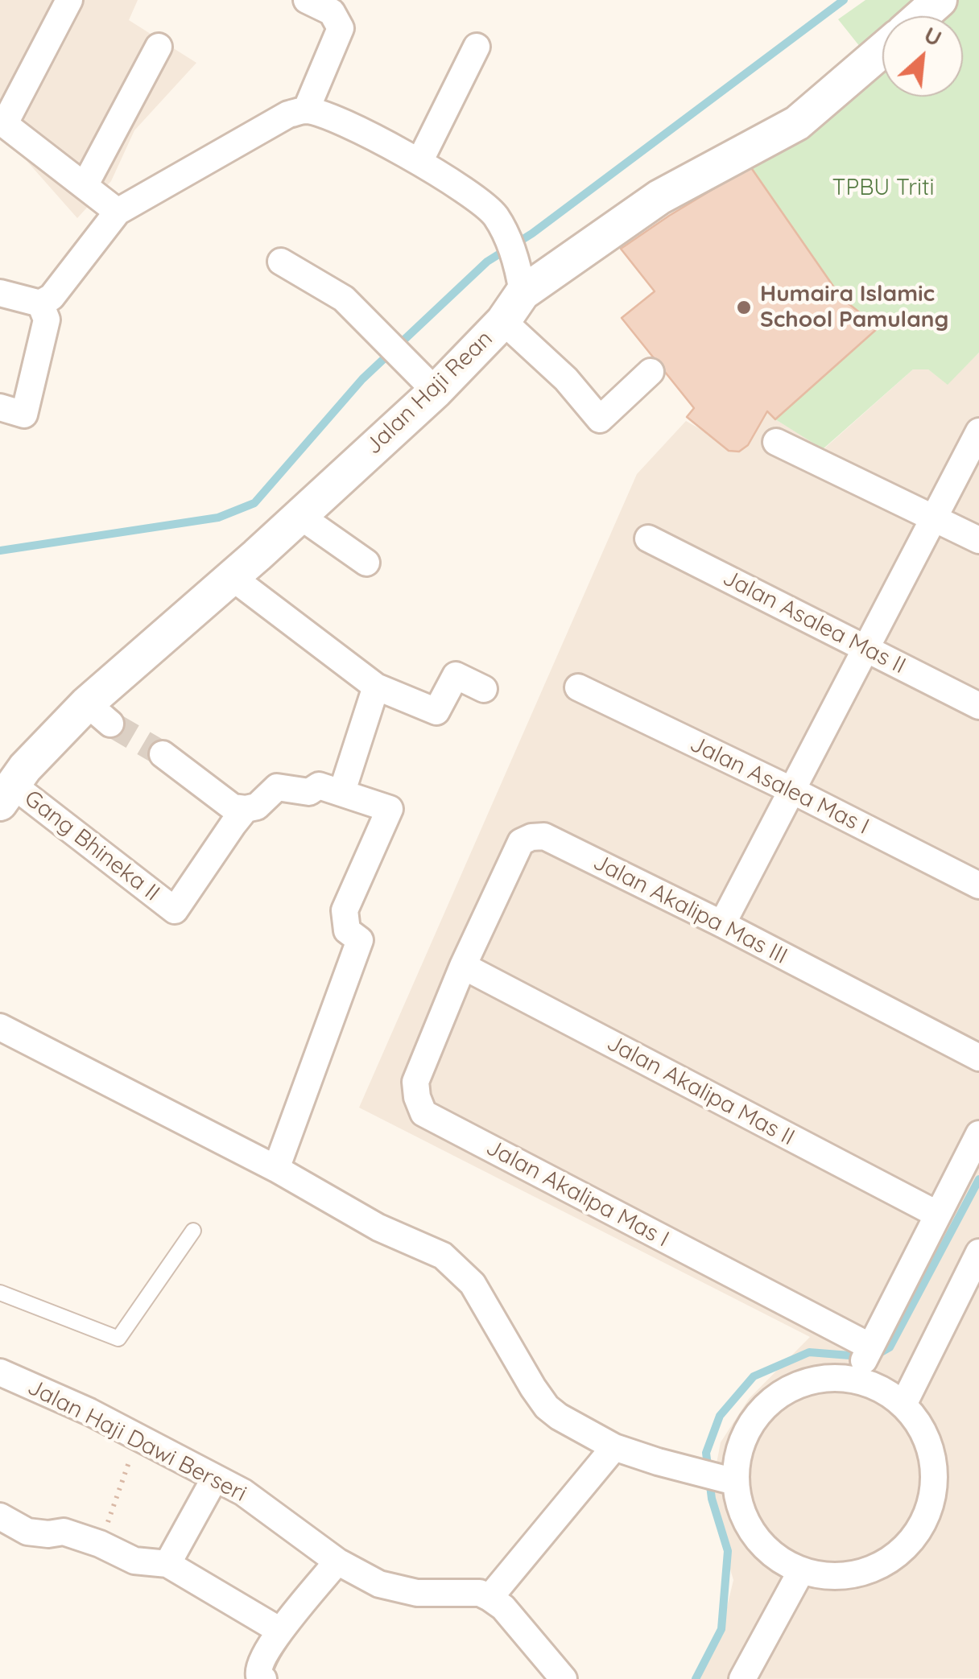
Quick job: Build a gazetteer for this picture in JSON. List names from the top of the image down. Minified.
{"streets":{"street":["Jalan Haji Rean","Jalan Asalea Mas II","Jalan Asalea Mas I","Gang Bhineka II","Jalan Akalipa Mas III","Jalan Akalipa Mas II","Jalan Akalipa Mas I","Jalan Haji Dawi Berseri"]},"crossings":[["Jalan Haji Rean","Gang Bhineka II"],["Jalan Akalipa Mas III","Jalan Akalipa Mas II"],["Jalan Akalipa Mas III","Jalan Akalipa Mas I"],["Jalan Akalipa Mas II","Jalan Akalipa Mas I"]],"parks":["TPBU Triti"],"places":["Humaira Islamic School Pamulang"],"north":"top right"}
